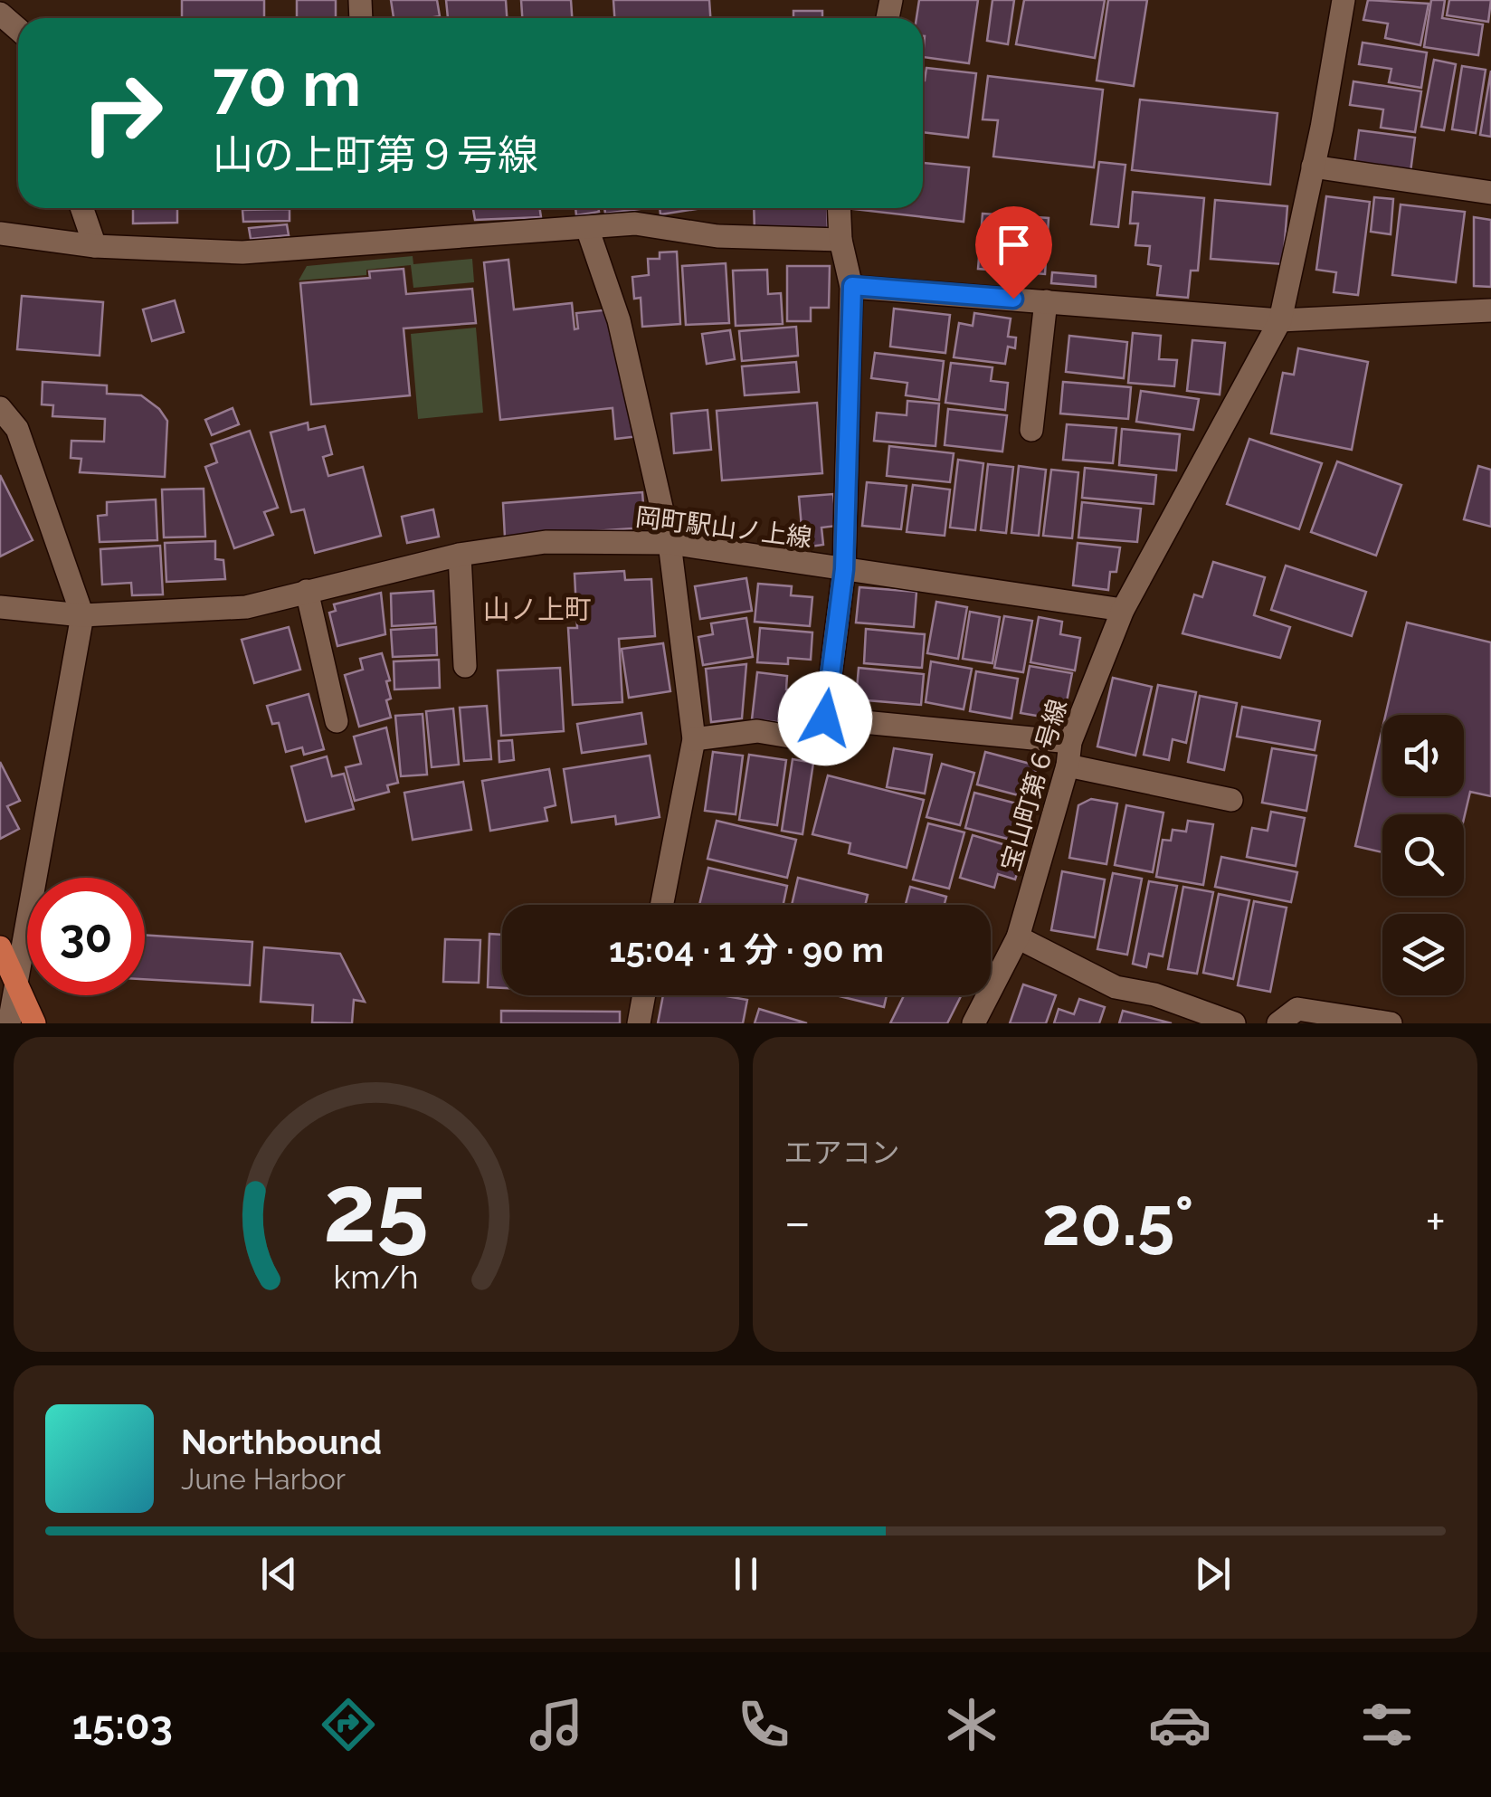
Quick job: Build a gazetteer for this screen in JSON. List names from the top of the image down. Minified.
{"streets":{"street":["岡町駅山ノ上線","宝山町第６号線"]},"crossings":[["岡町駅山ノ上線","宝山町第６号線"]],"districts":["山ノ上町"],"page":{"turn":["70 m","山の上町第９号線"],"limit":"30","trip":"15:04 · 1 分 · 90 m","tile":"エアコン","heat":["−","20.5°","+"],"song":["Northbound","June Harbor"],"tabs":"15:03","gauge":["25","km/h"]}}
